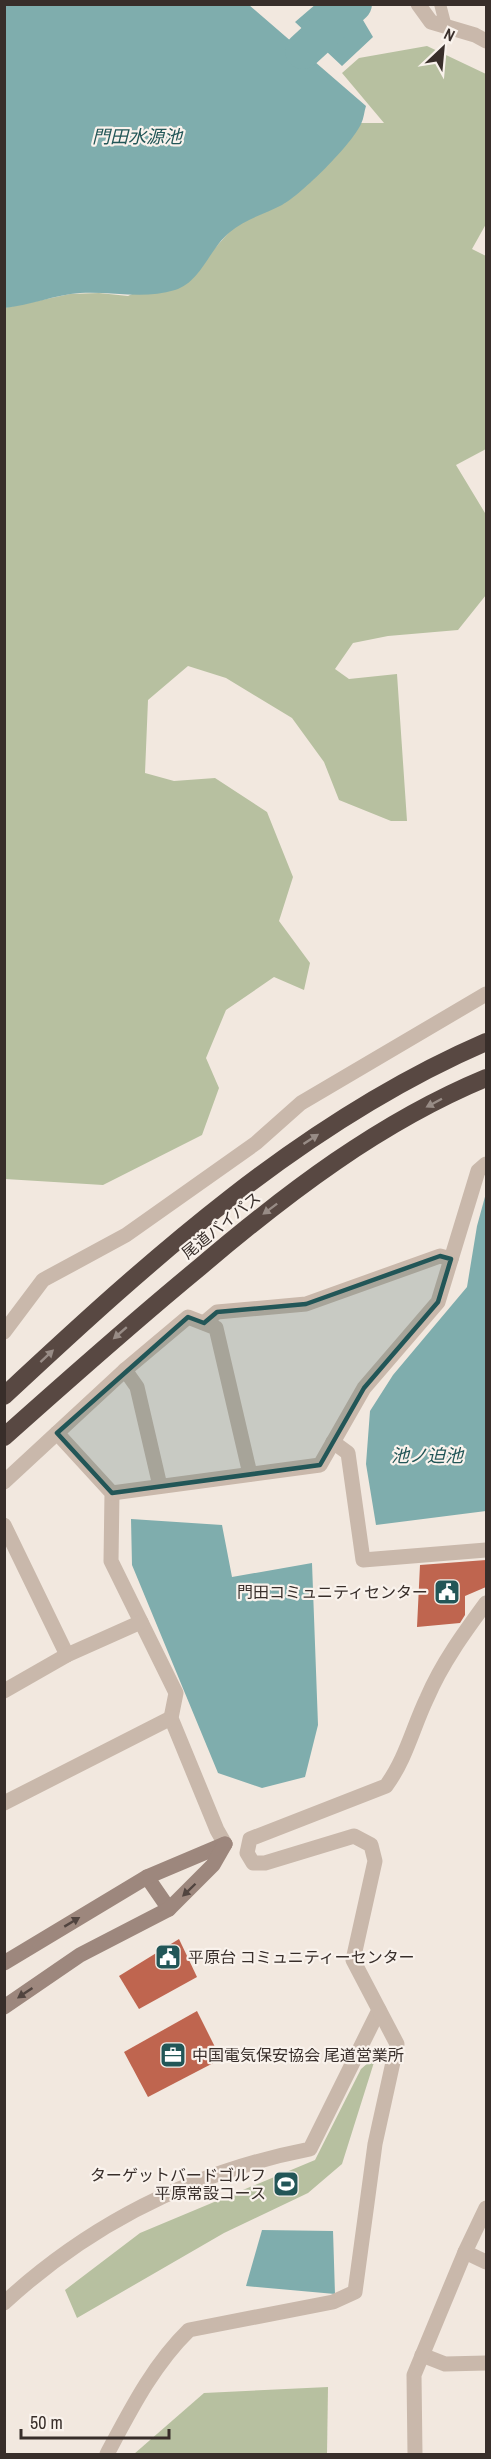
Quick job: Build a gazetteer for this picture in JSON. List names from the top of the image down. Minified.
{"streets":{"highway":["尾道バイパス"]},"water":["門田水源池","池ノ迫池"],"places":{"public building":["門田コミュニティセンター","平原台 コミュニティーセンター"],"office":["中国電気保安協会 尾道営業所"],"sports":["ターゲットバードゴルフ 平原常設コース"]},"scale_bar":"50 m","north":"top right"}
